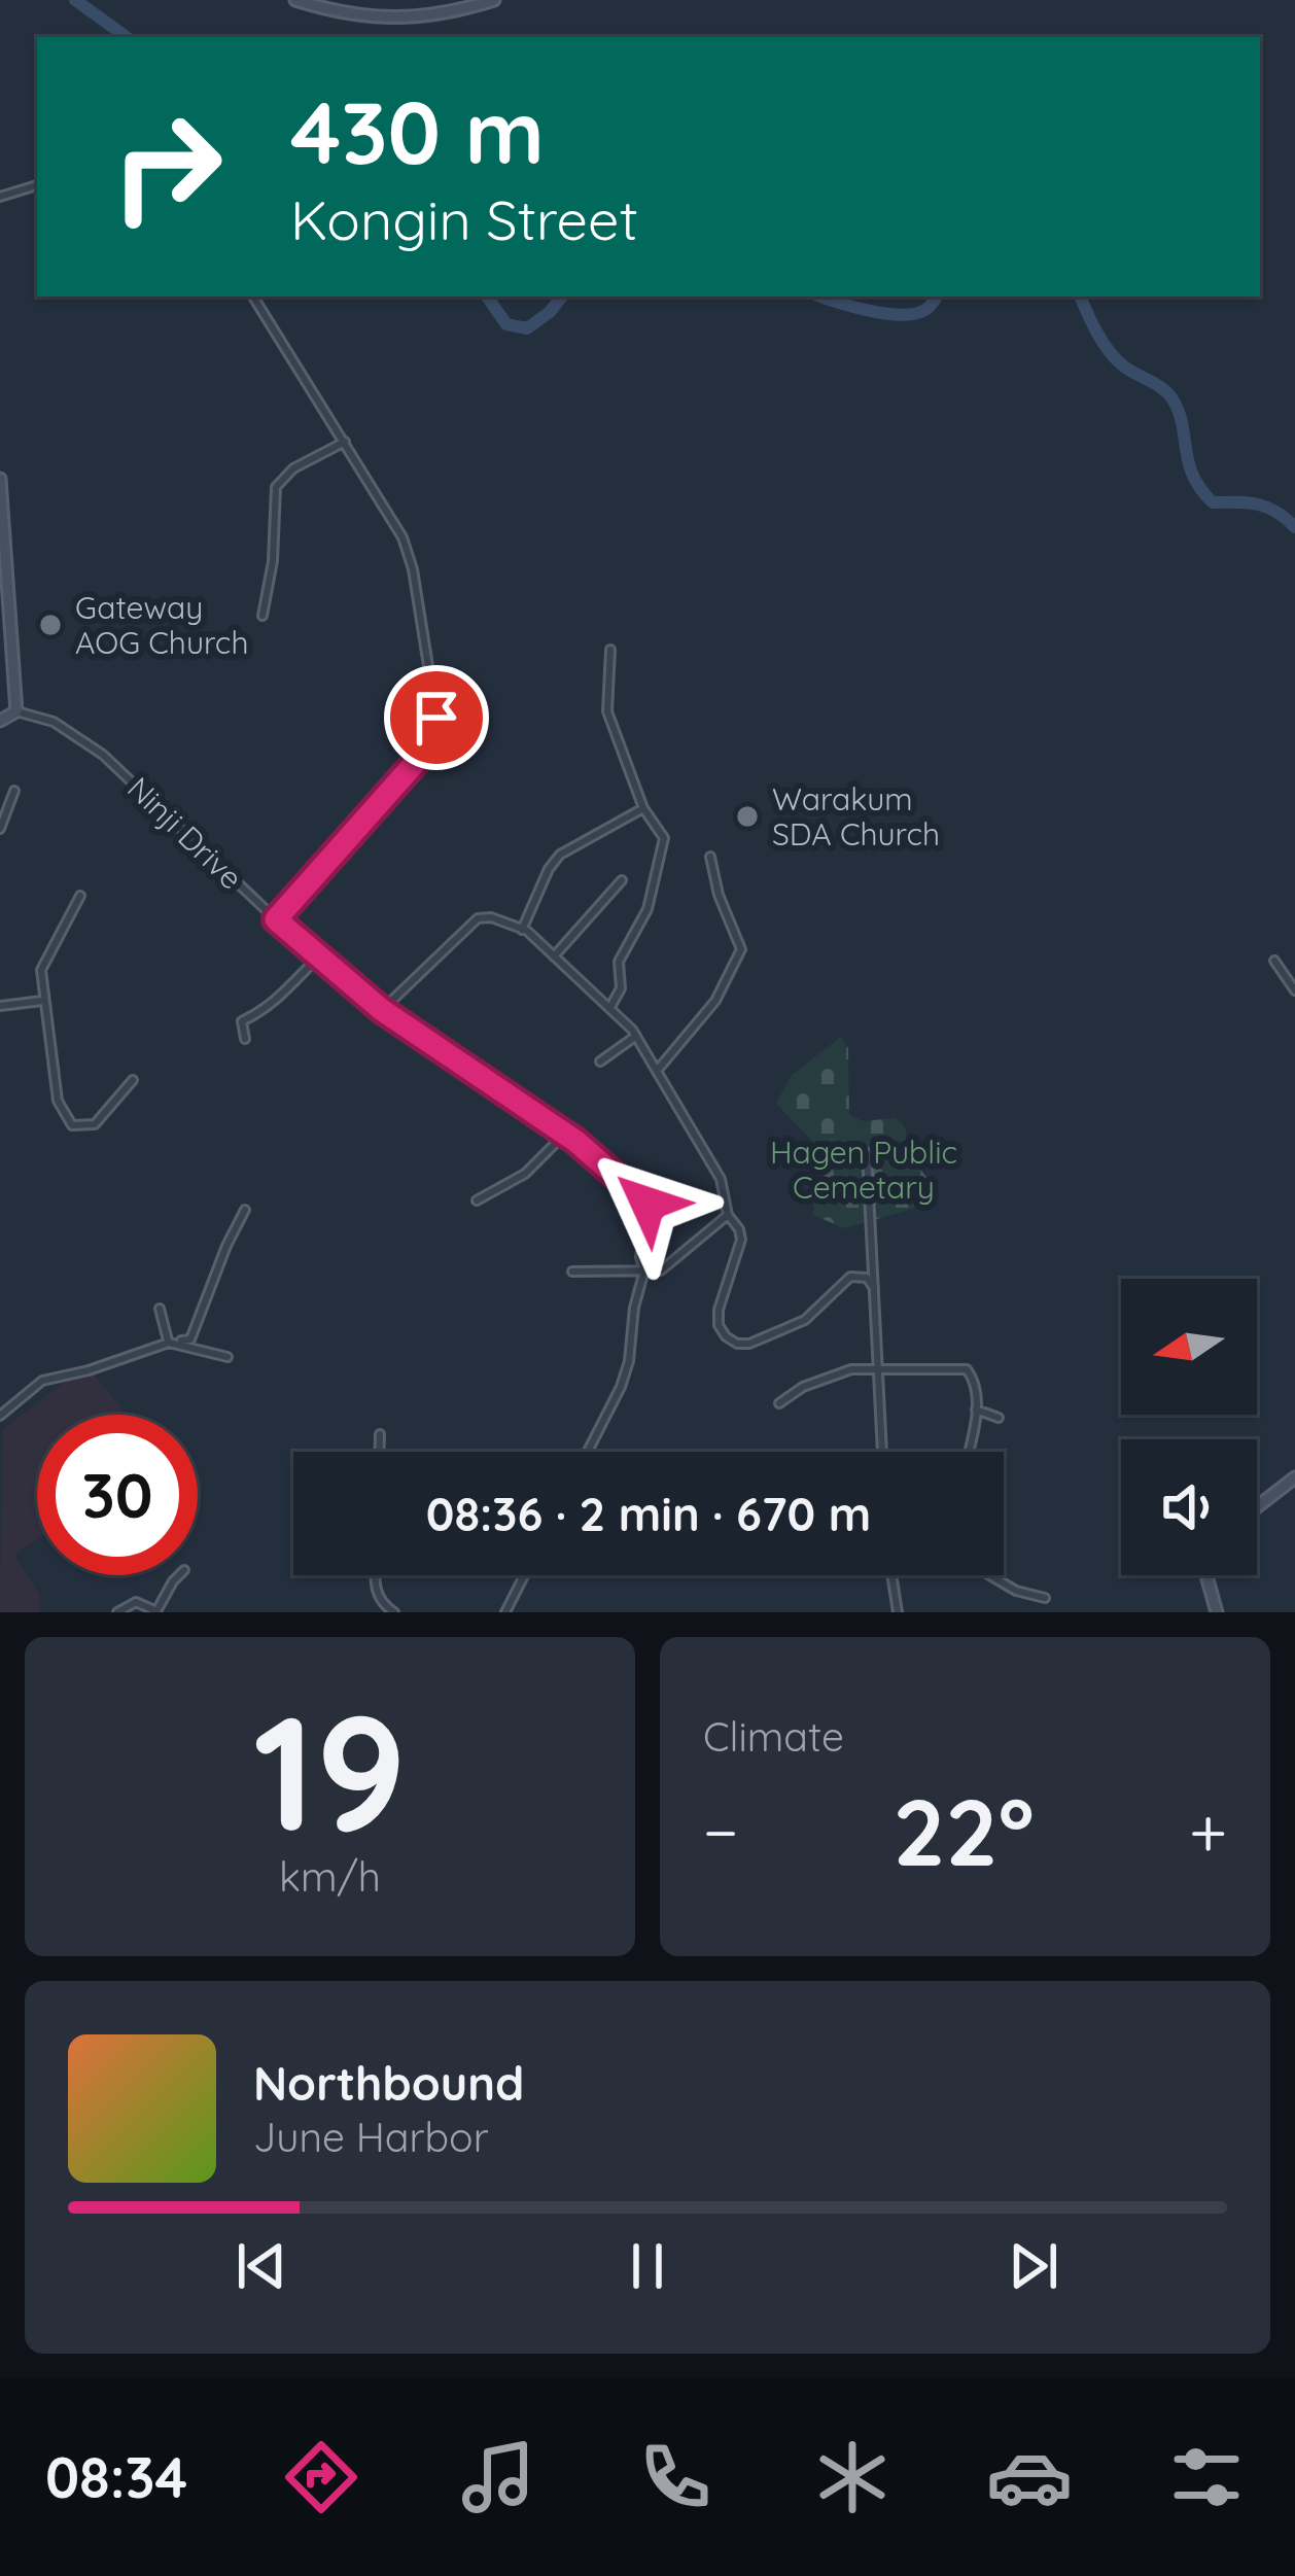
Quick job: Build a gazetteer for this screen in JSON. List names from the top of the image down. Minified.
{"streets":{"street":["Ninji Drive"]},"parks":["Hagen Public Cemetary"],"places":["Gateway AOG Church","Warakum SDA Church"],"north":"left","page":{"turn":["430 m","Kongin Street"],"limit":"30","trip":"08:36 · 2 min · 670 m","tile":[["19","km/h"],"Climate"],"heat":["−","22°","+"],"song":["Northbound","June Harbor"],"tabs":"08:34"}}
